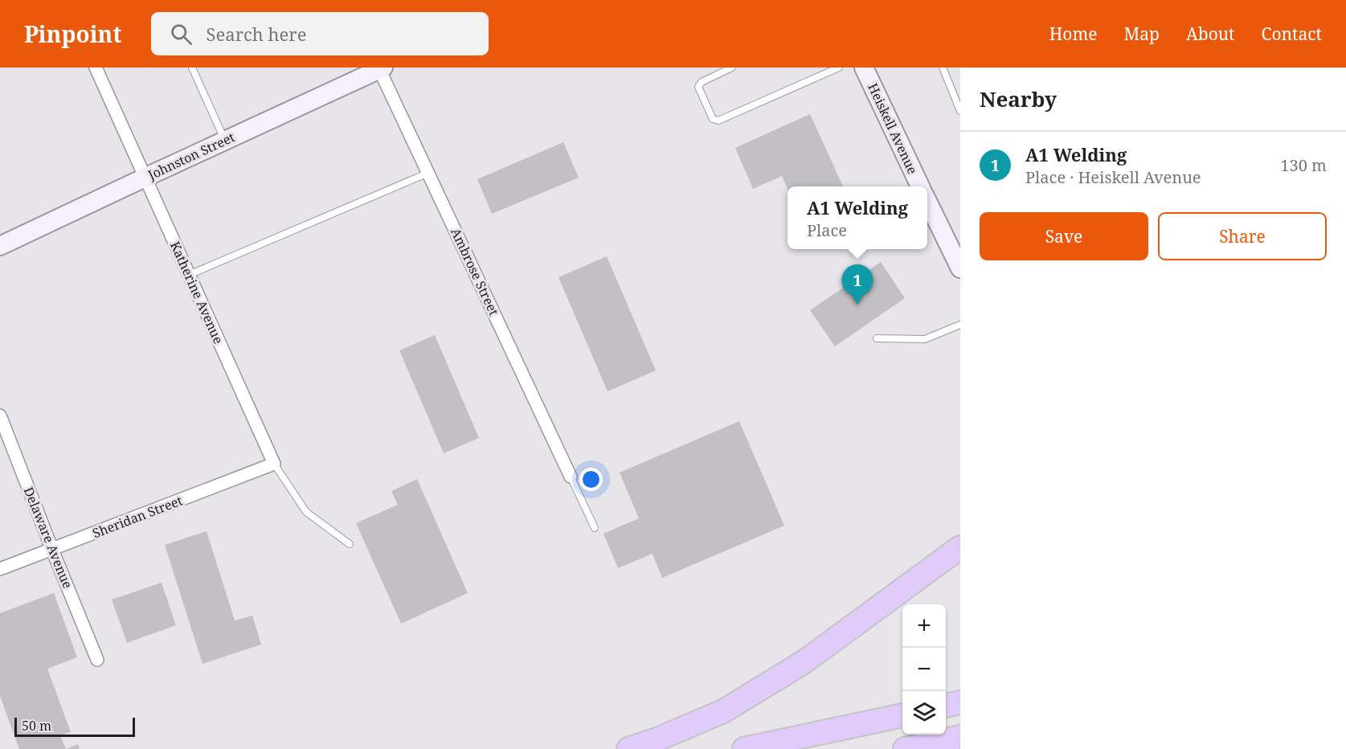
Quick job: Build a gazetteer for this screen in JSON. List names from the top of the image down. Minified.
{"streets":{"street":["Heiskell Avenue","Johnston Street","Ambrose Street","Katherine Avenue","Sheridan Street","Delaware Avenue"]},"crossings":[["Johnston Street","Ambrose Street"],["Johnston Street","Katherine Avenue"],["Katherine Avenue","Sheridan Street"],["Sheridan Street","Delaware Avenue"]],"scale_bar":"50 m","page":{"header":"Pinpoint","search":"Search here","nav":["Home","Map","About","Contact"],"heading":"Nearby","list":[{"mark":"1","name":"A1 Welding","note":"Place · Heiskell Avenue","value":"130 m"}],"popup":["A1 Welding","Place"],"buttons":["Save","Share"],"pins":"1","map_buttons":["+","−"],"scale":"50 m"}}
